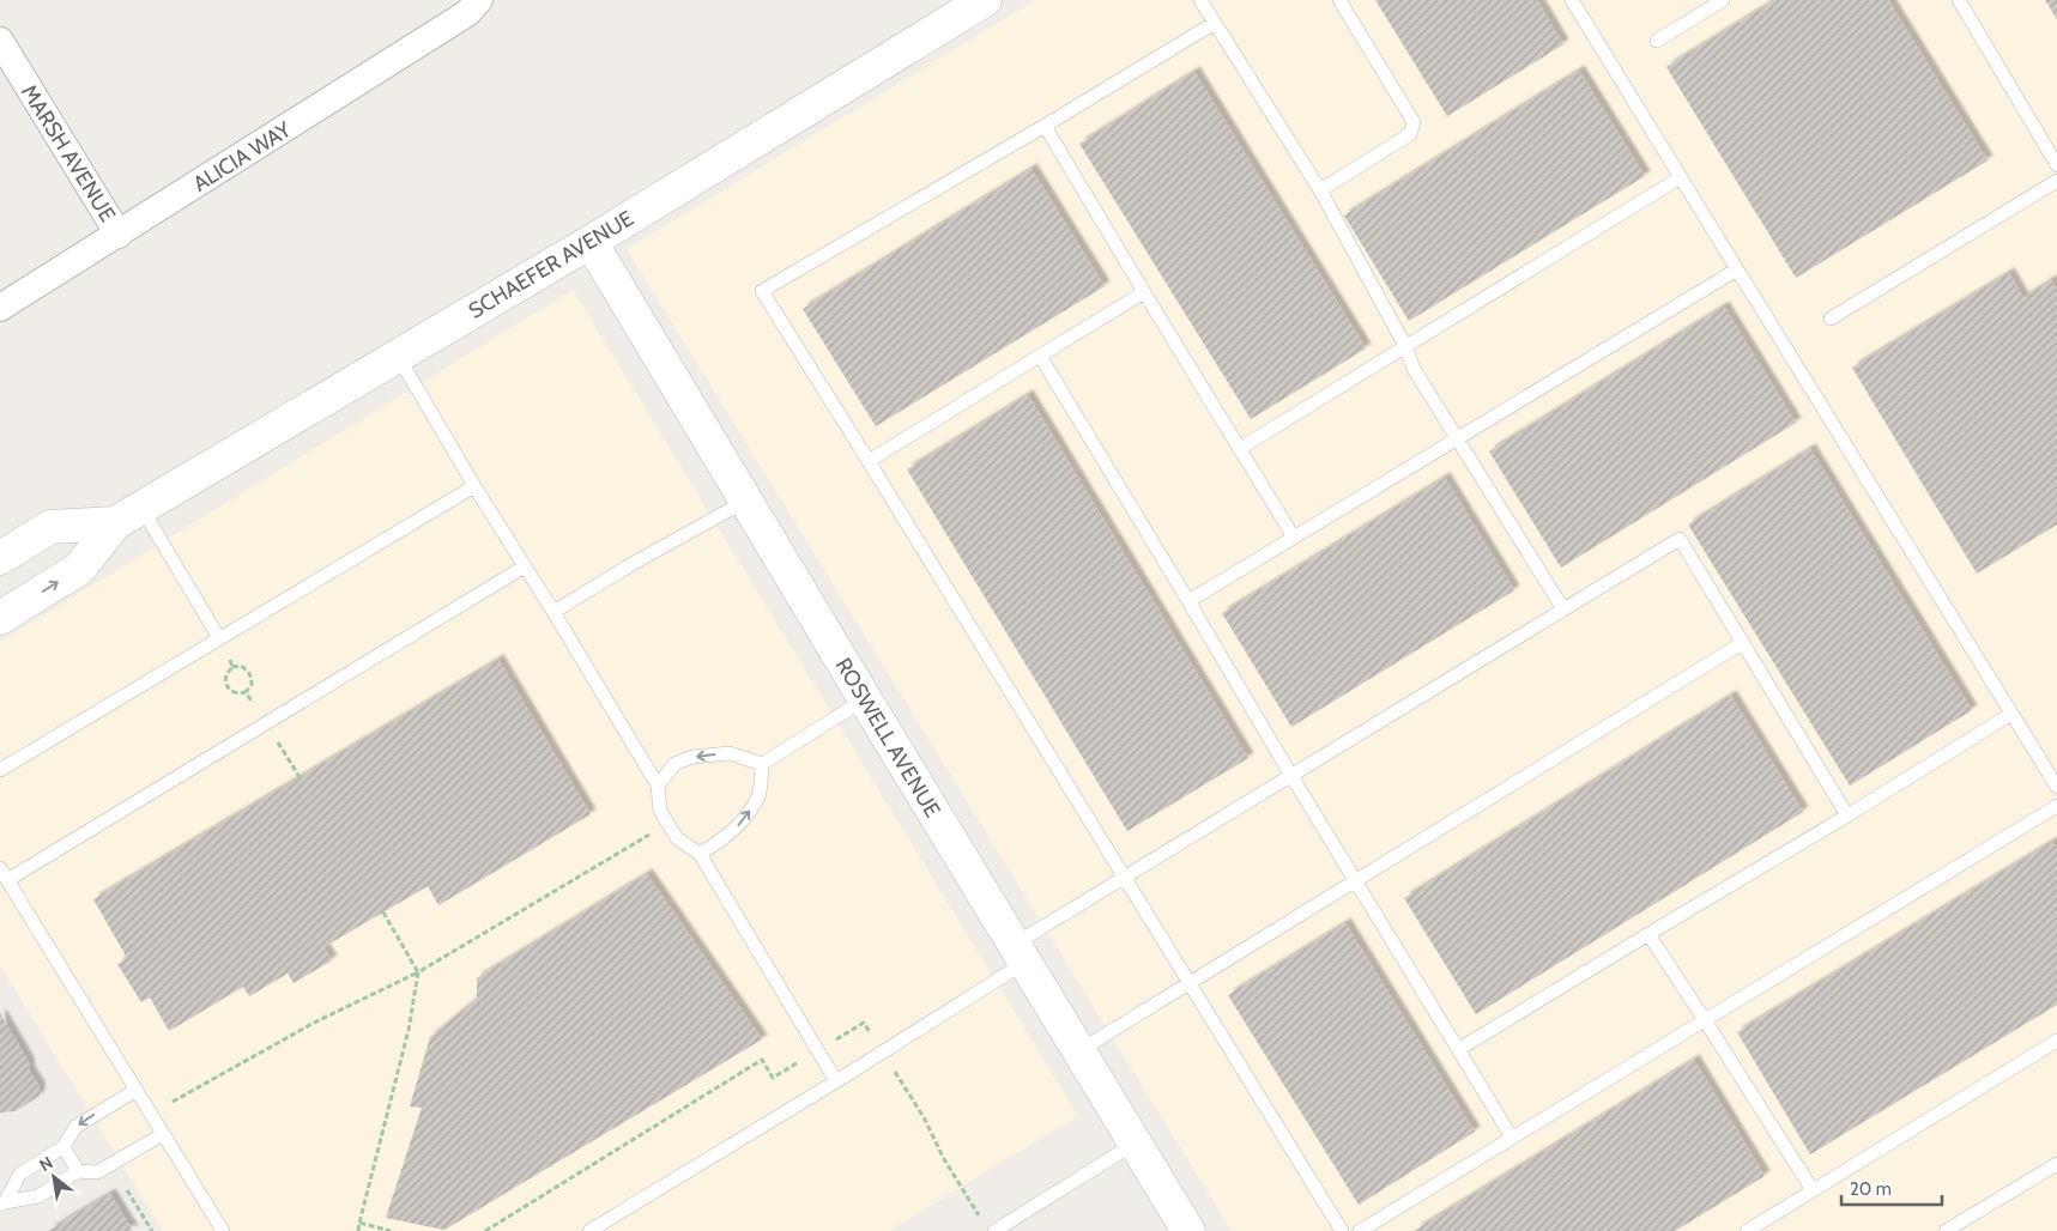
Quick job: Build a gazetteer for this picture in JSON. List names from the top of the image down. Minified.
{"streets":{"main road":["SCHAEFER AVENUE","ROSWELL AVENUE"],"street":["MARSH AVENUE","ALICIA WAY"]},"crossings":[["MARSH AVENUE","ALICIA WAY"],["SCHAEFER AVENUE","ROSWELL AVENUE"]],"scale_bar":"20 m","north":"top left"}
